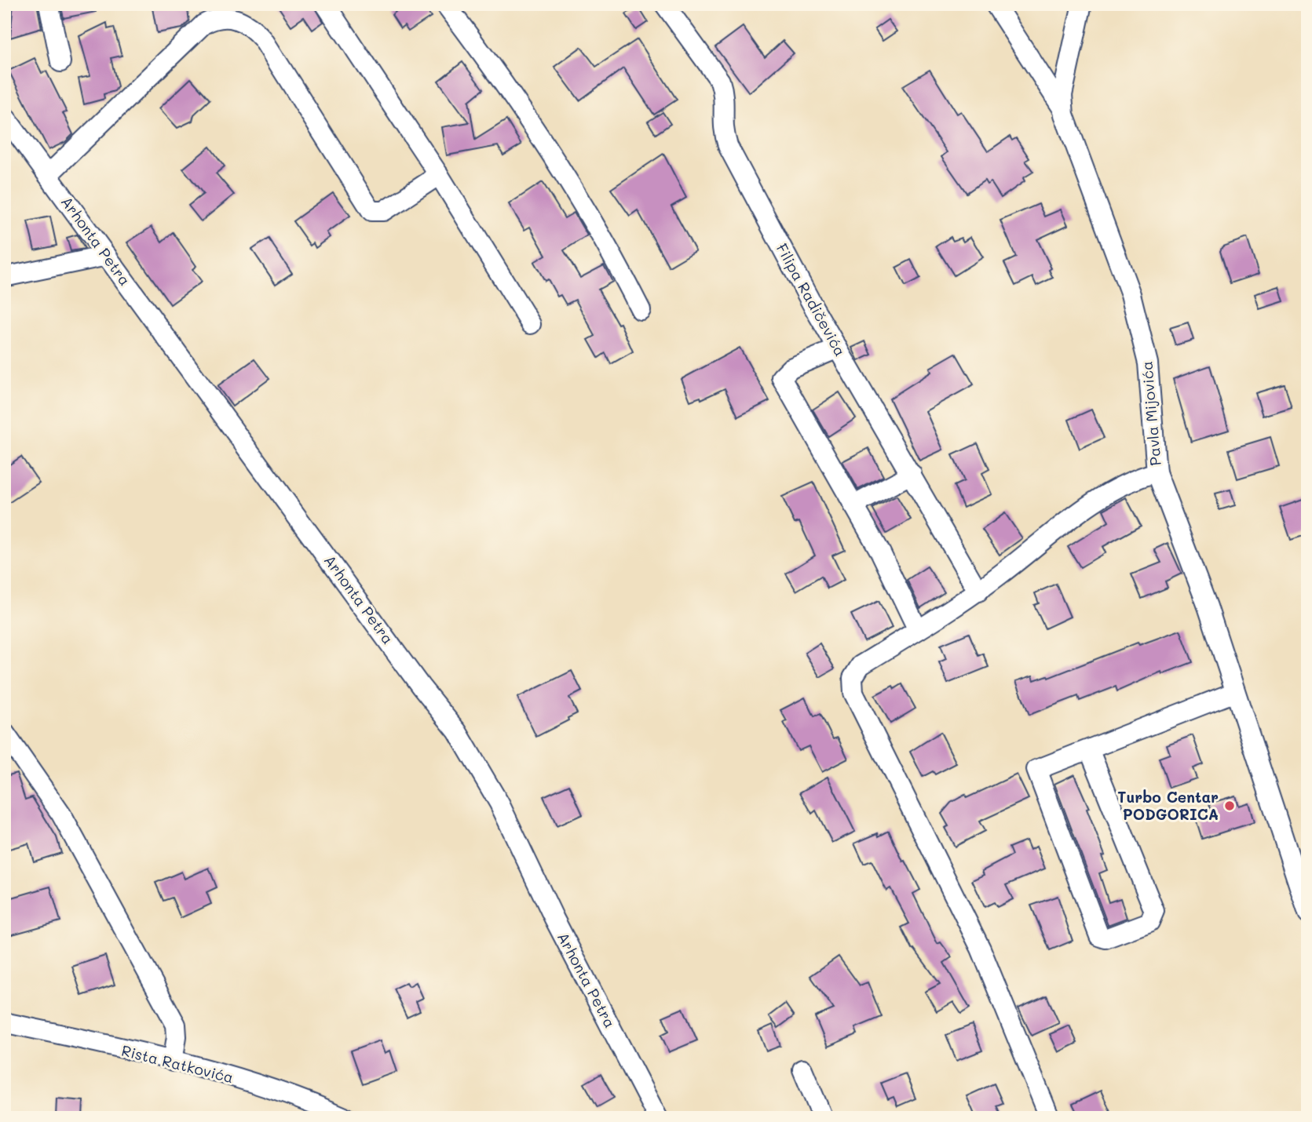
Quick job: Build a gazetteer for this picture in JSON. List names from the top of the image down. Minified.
{"streets":{"street":["Arhonta Petra","Filipa Radičevića","Pavla Mijovića","Rista Ratkovića"]},"places":["Turbo Centar PODGORICA"]}
